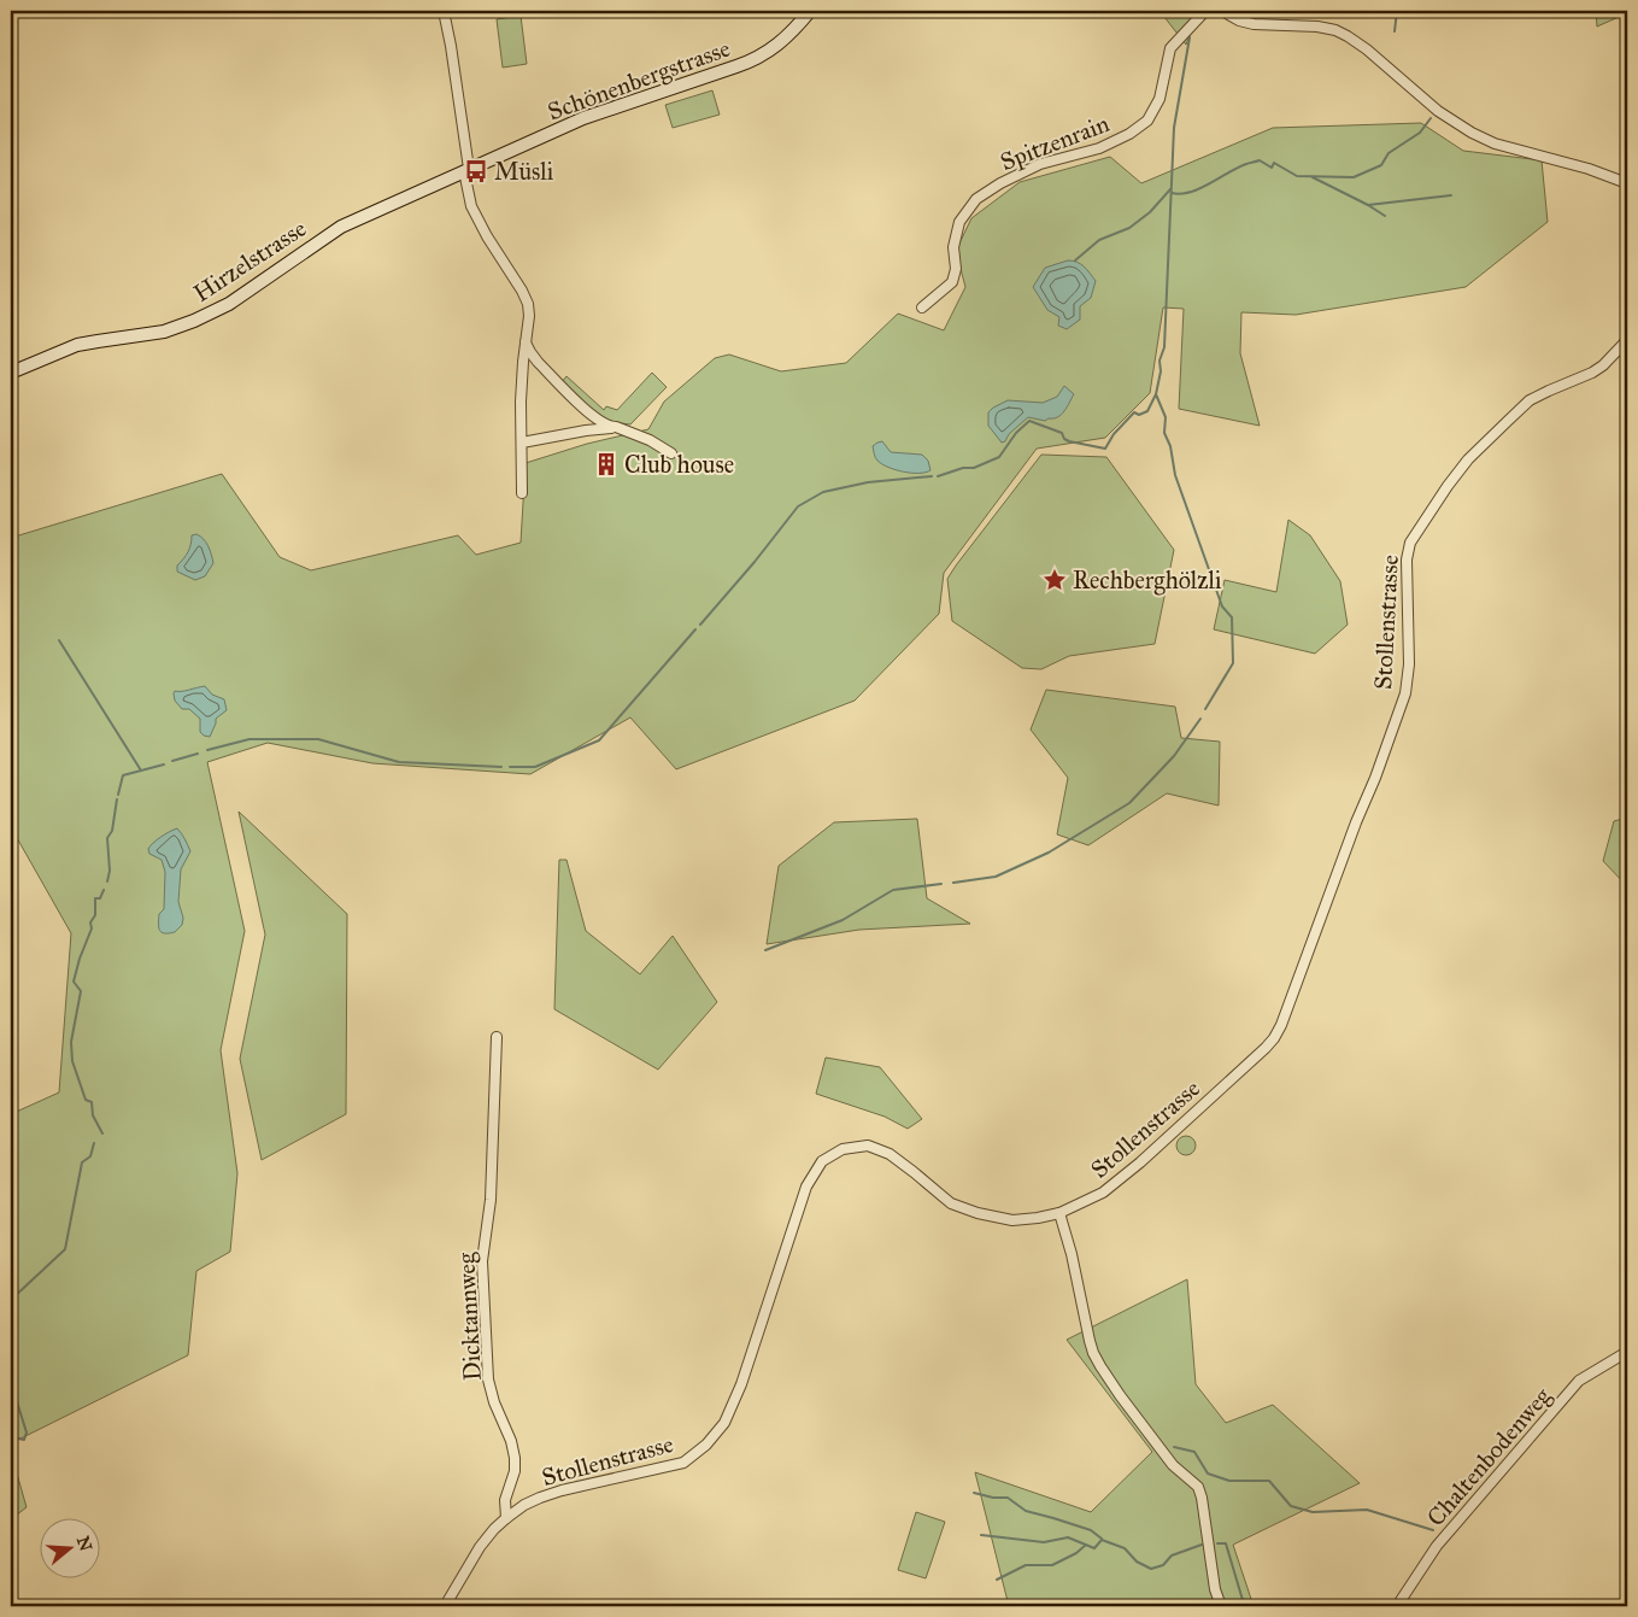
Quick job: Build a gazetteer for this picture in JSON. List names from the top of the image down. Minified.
{"streets":{"street":["Schönenbergstrasse","Spitzenrain","Hirzelstrasse","Stollenstrasse","Dicktannweg","Chaltenbodenweg"]},"crossings":[["Schönenbergstrasse","Hirzelstrasse"],["Stollenstrasse","Dicktannweg"]],"places":{"bus stop":["Müsli"],"building":["Club house"],"place":["Rechberghölzli"]},"north":"right"}
